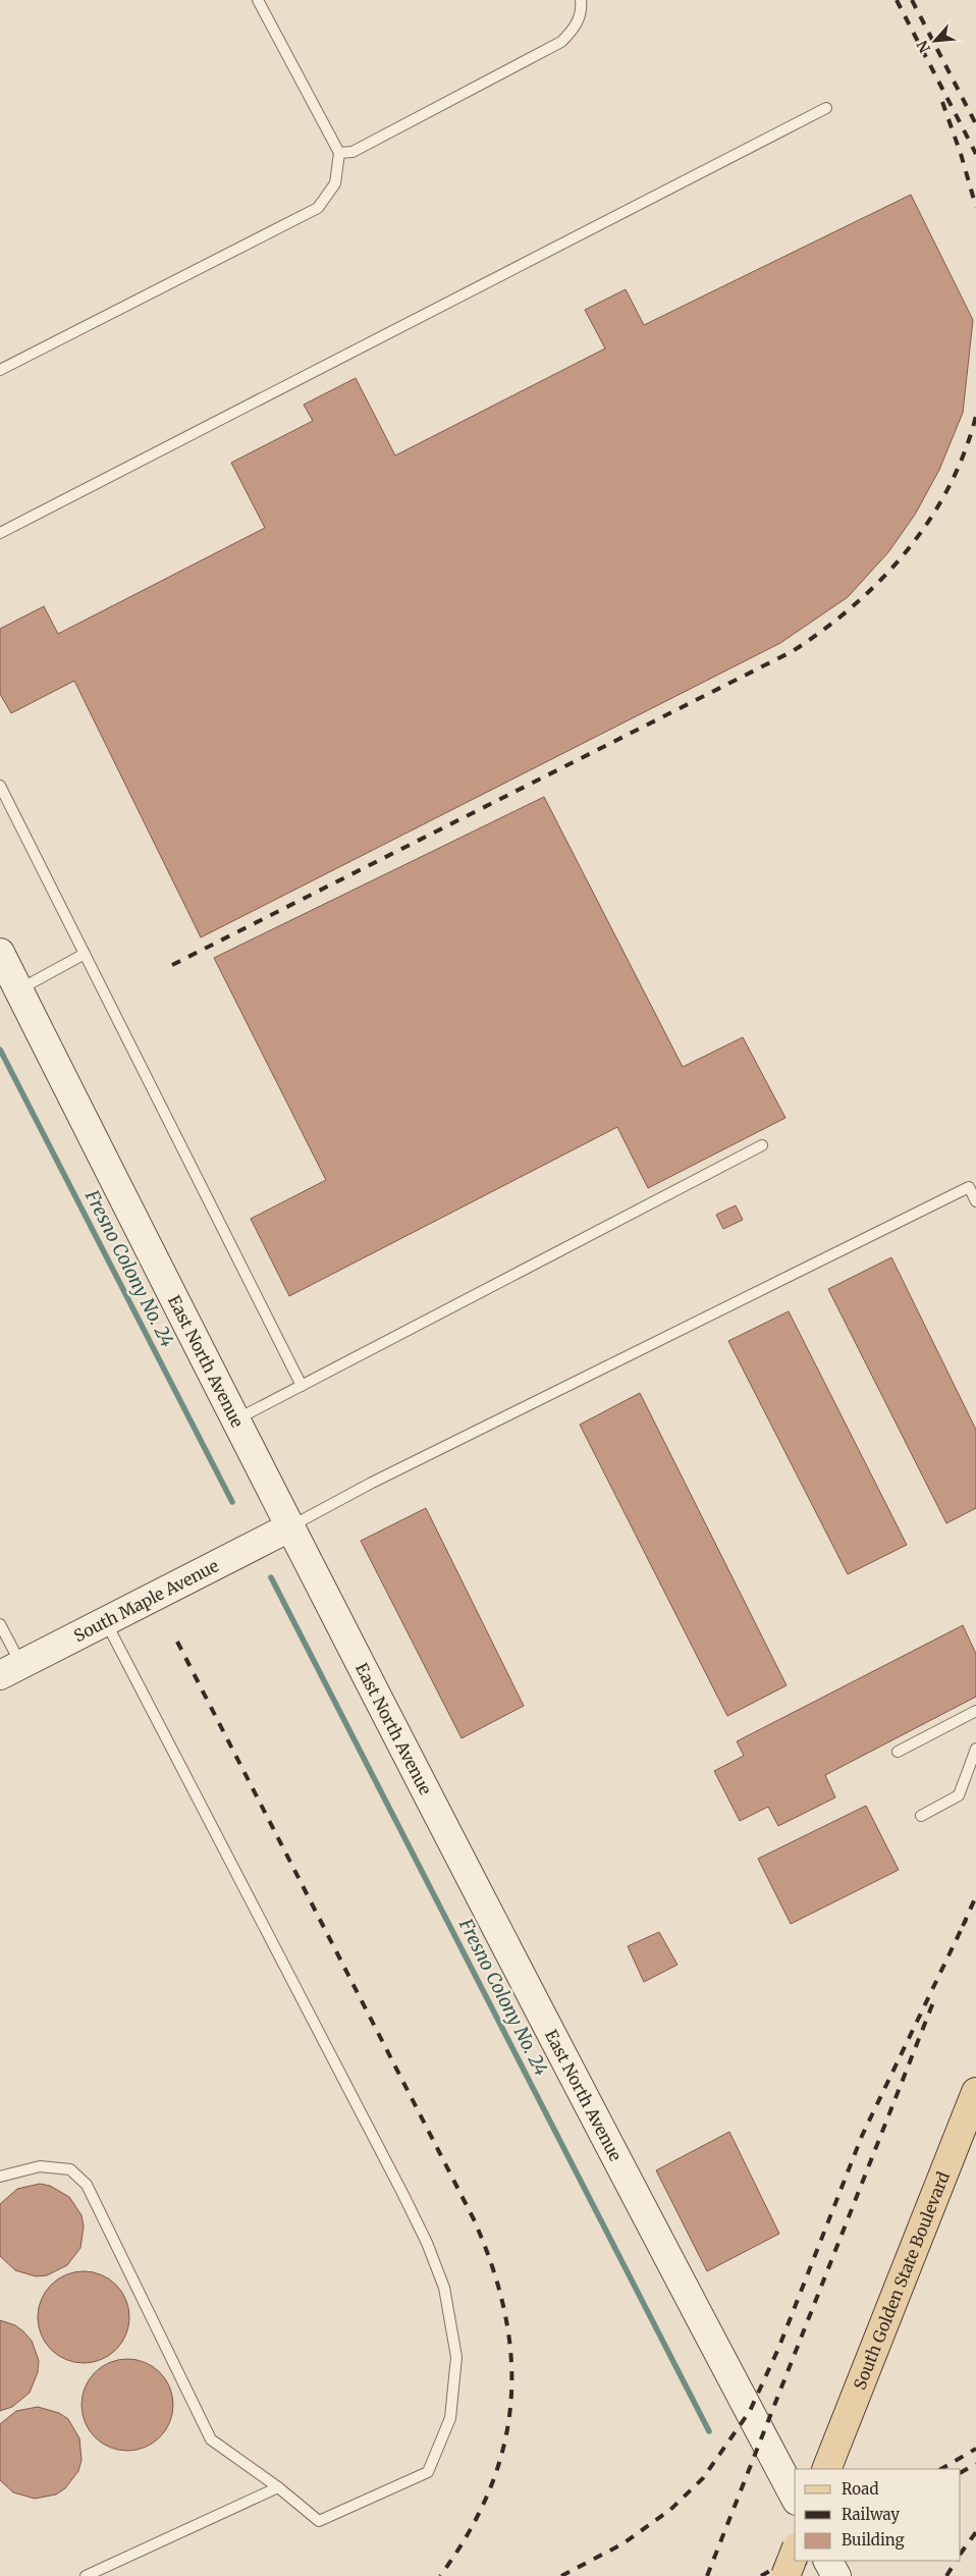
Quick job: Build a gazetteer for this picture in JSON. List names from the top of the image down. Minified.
{"streets":{"main road":["South Golden State Boulevard"],"street":["East North Avenue","South Maple Avenue"]},"crossings":[["East North Avenue","South Maple Avenue"]],"water":["Fresno Colony No. 24"],"legend":["Road","Railway","Building"],"north":"bottom left"}
